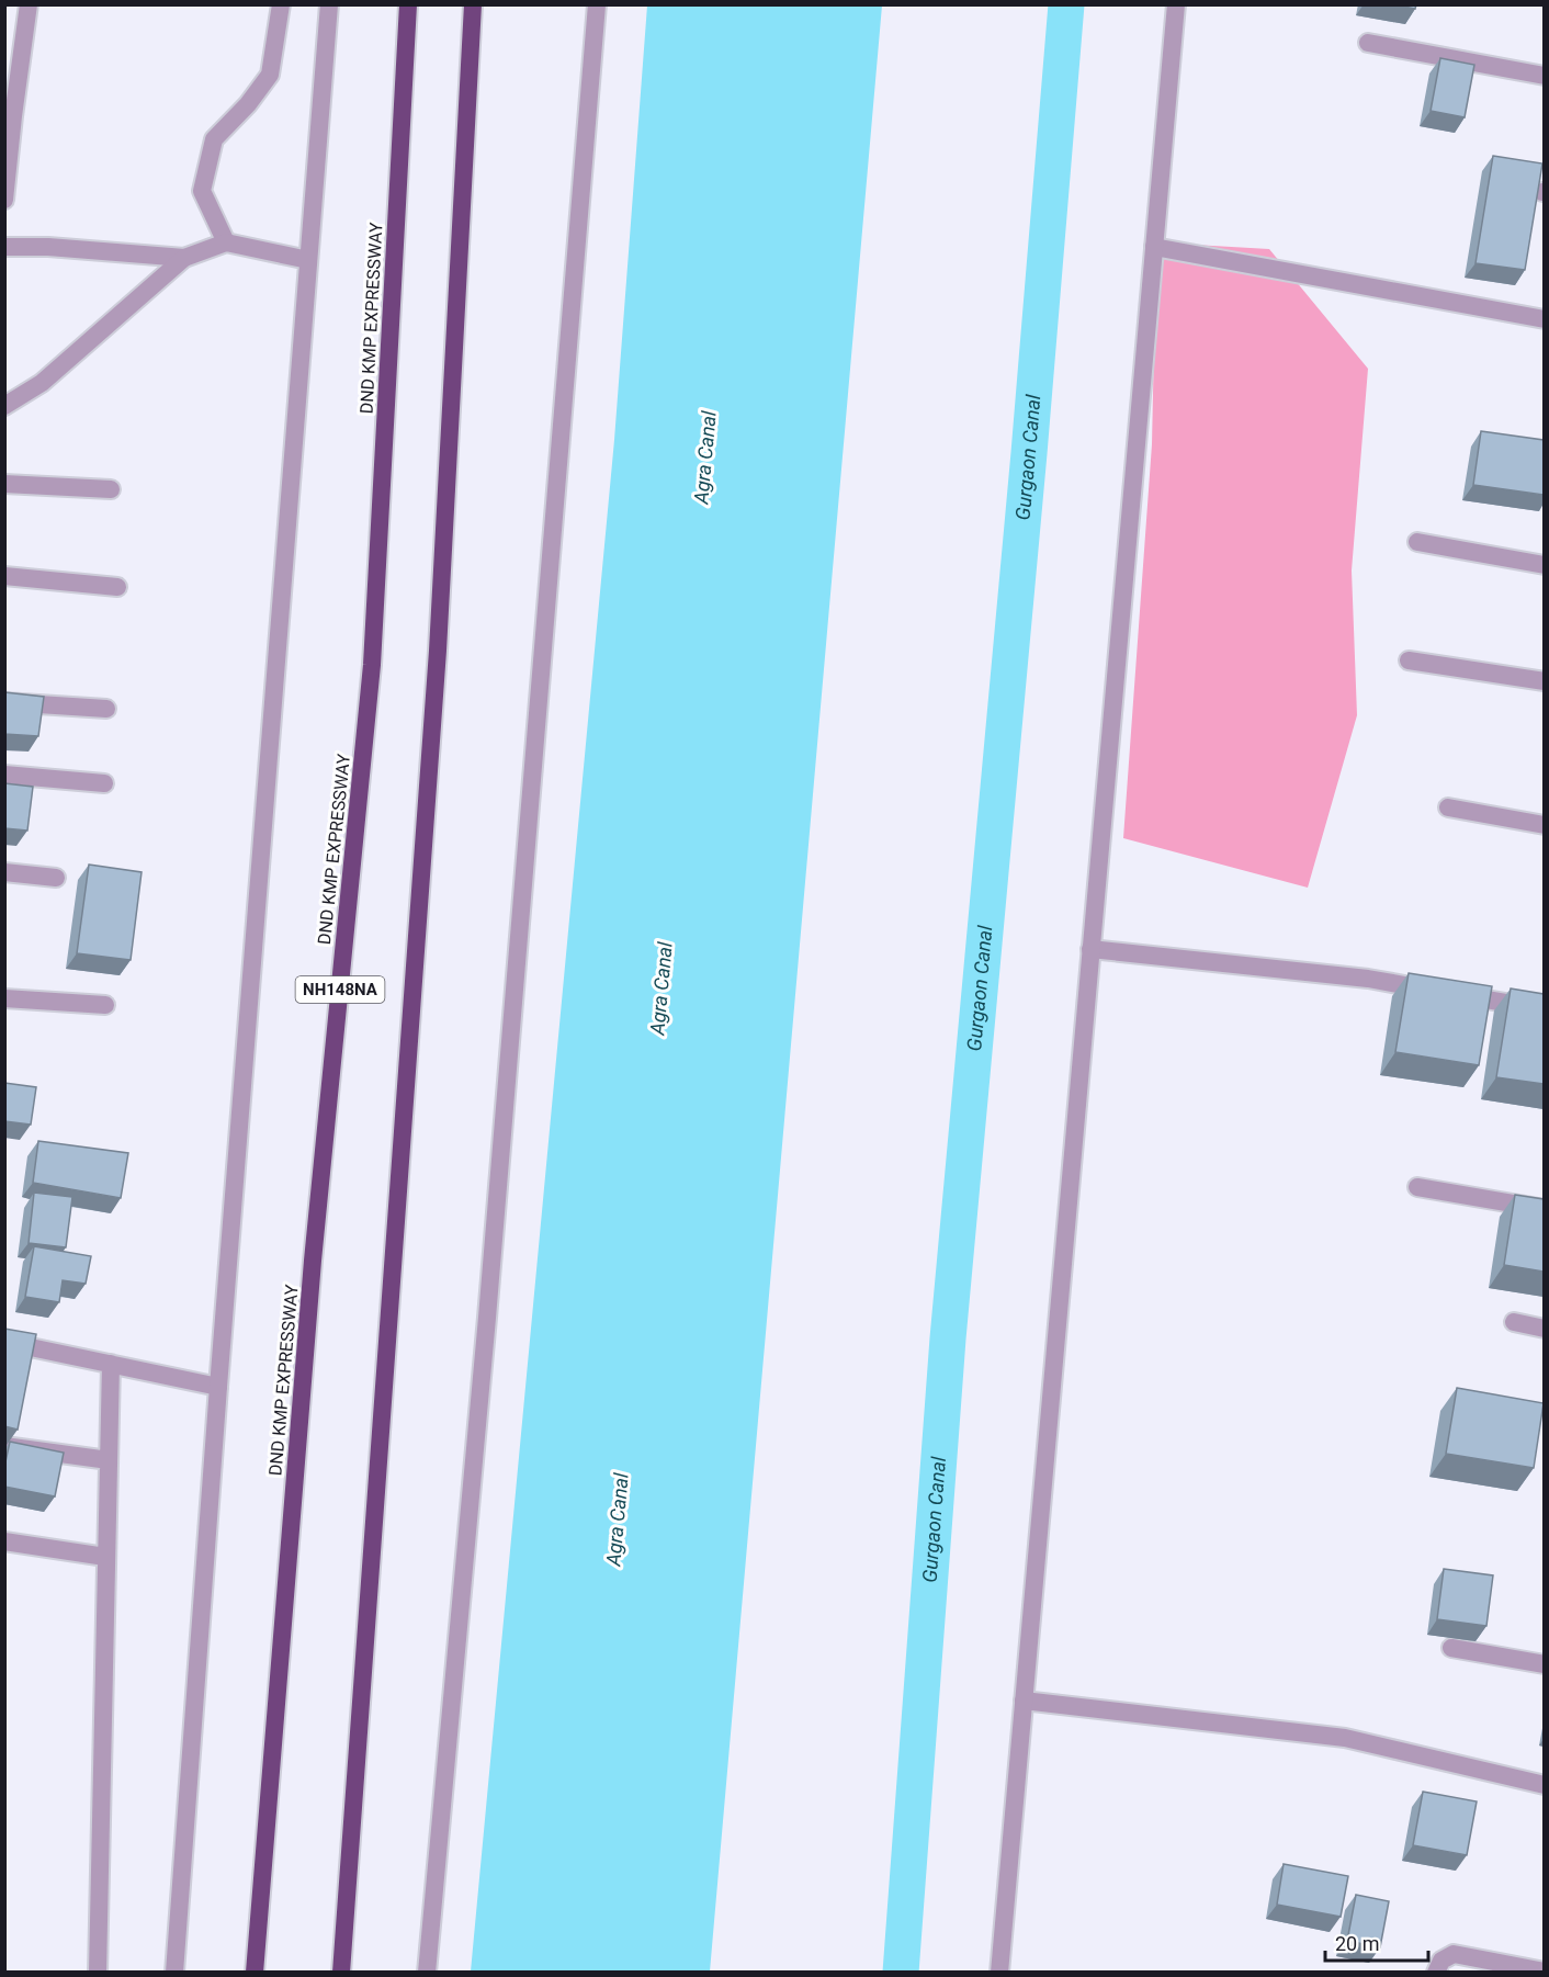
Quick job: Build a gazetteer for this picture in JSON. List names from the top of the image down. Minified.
{"streets":{"highway":["DND KMP EXPRESSWAY","NH148NA"]},"water":["Agra Canal","Gurgaon Canal"],"scale_bar":"20 m"}
